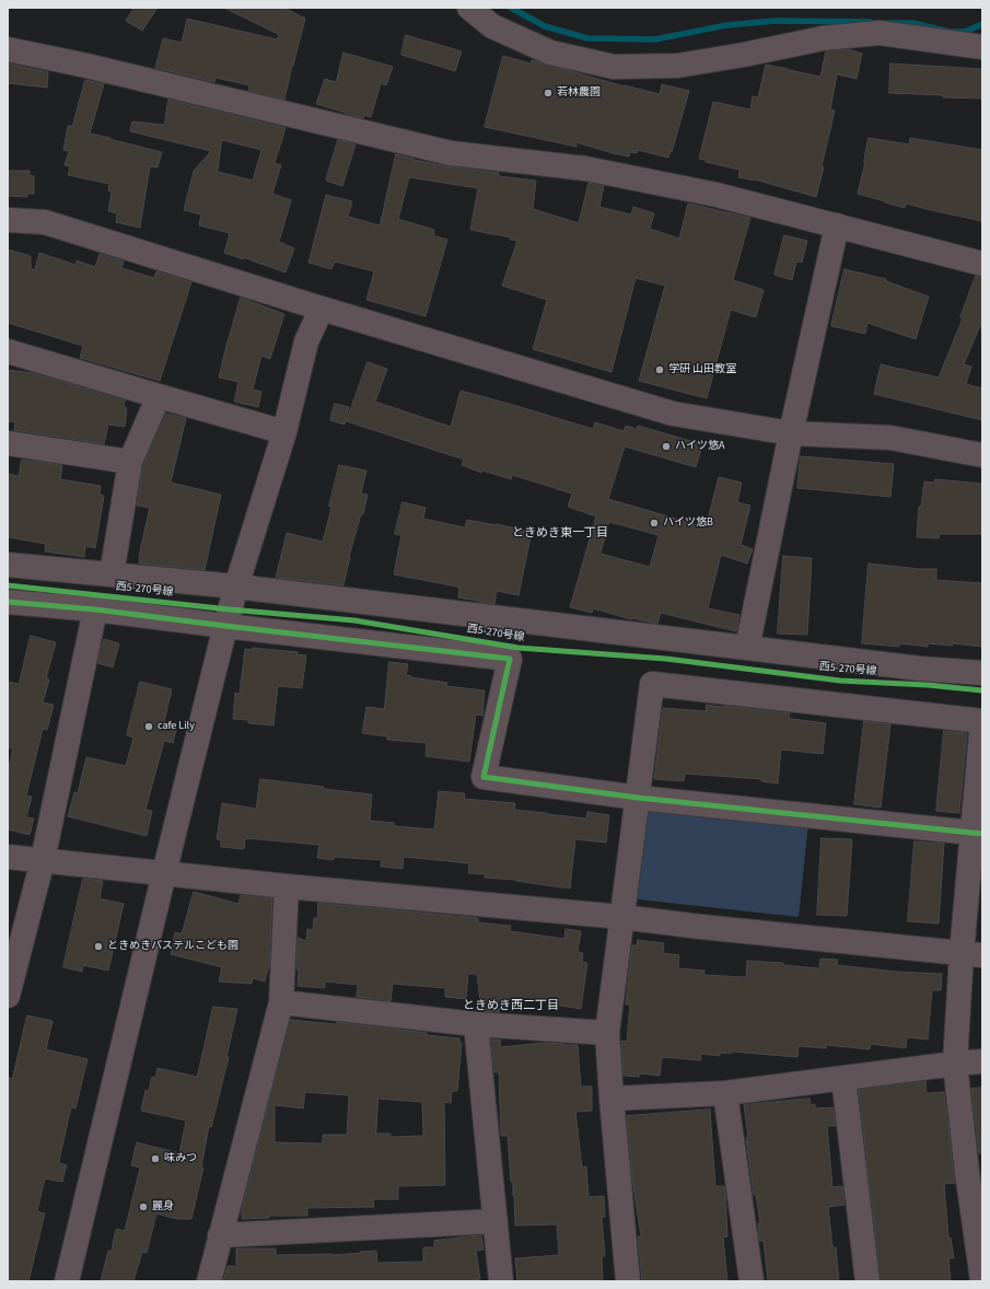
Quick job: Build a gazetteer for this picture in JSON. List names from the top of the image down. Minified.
{"streets":{"cycle path":["西5-270号線"]},"districts":["ときめき東一丁目","ときめき西二丁目"],"places":["若林農園","学研 山田教室","ハイツ悠A","ハイツ悠B","cafe Lily","ときめきパステルこども園","味みつ","麗身"]}
